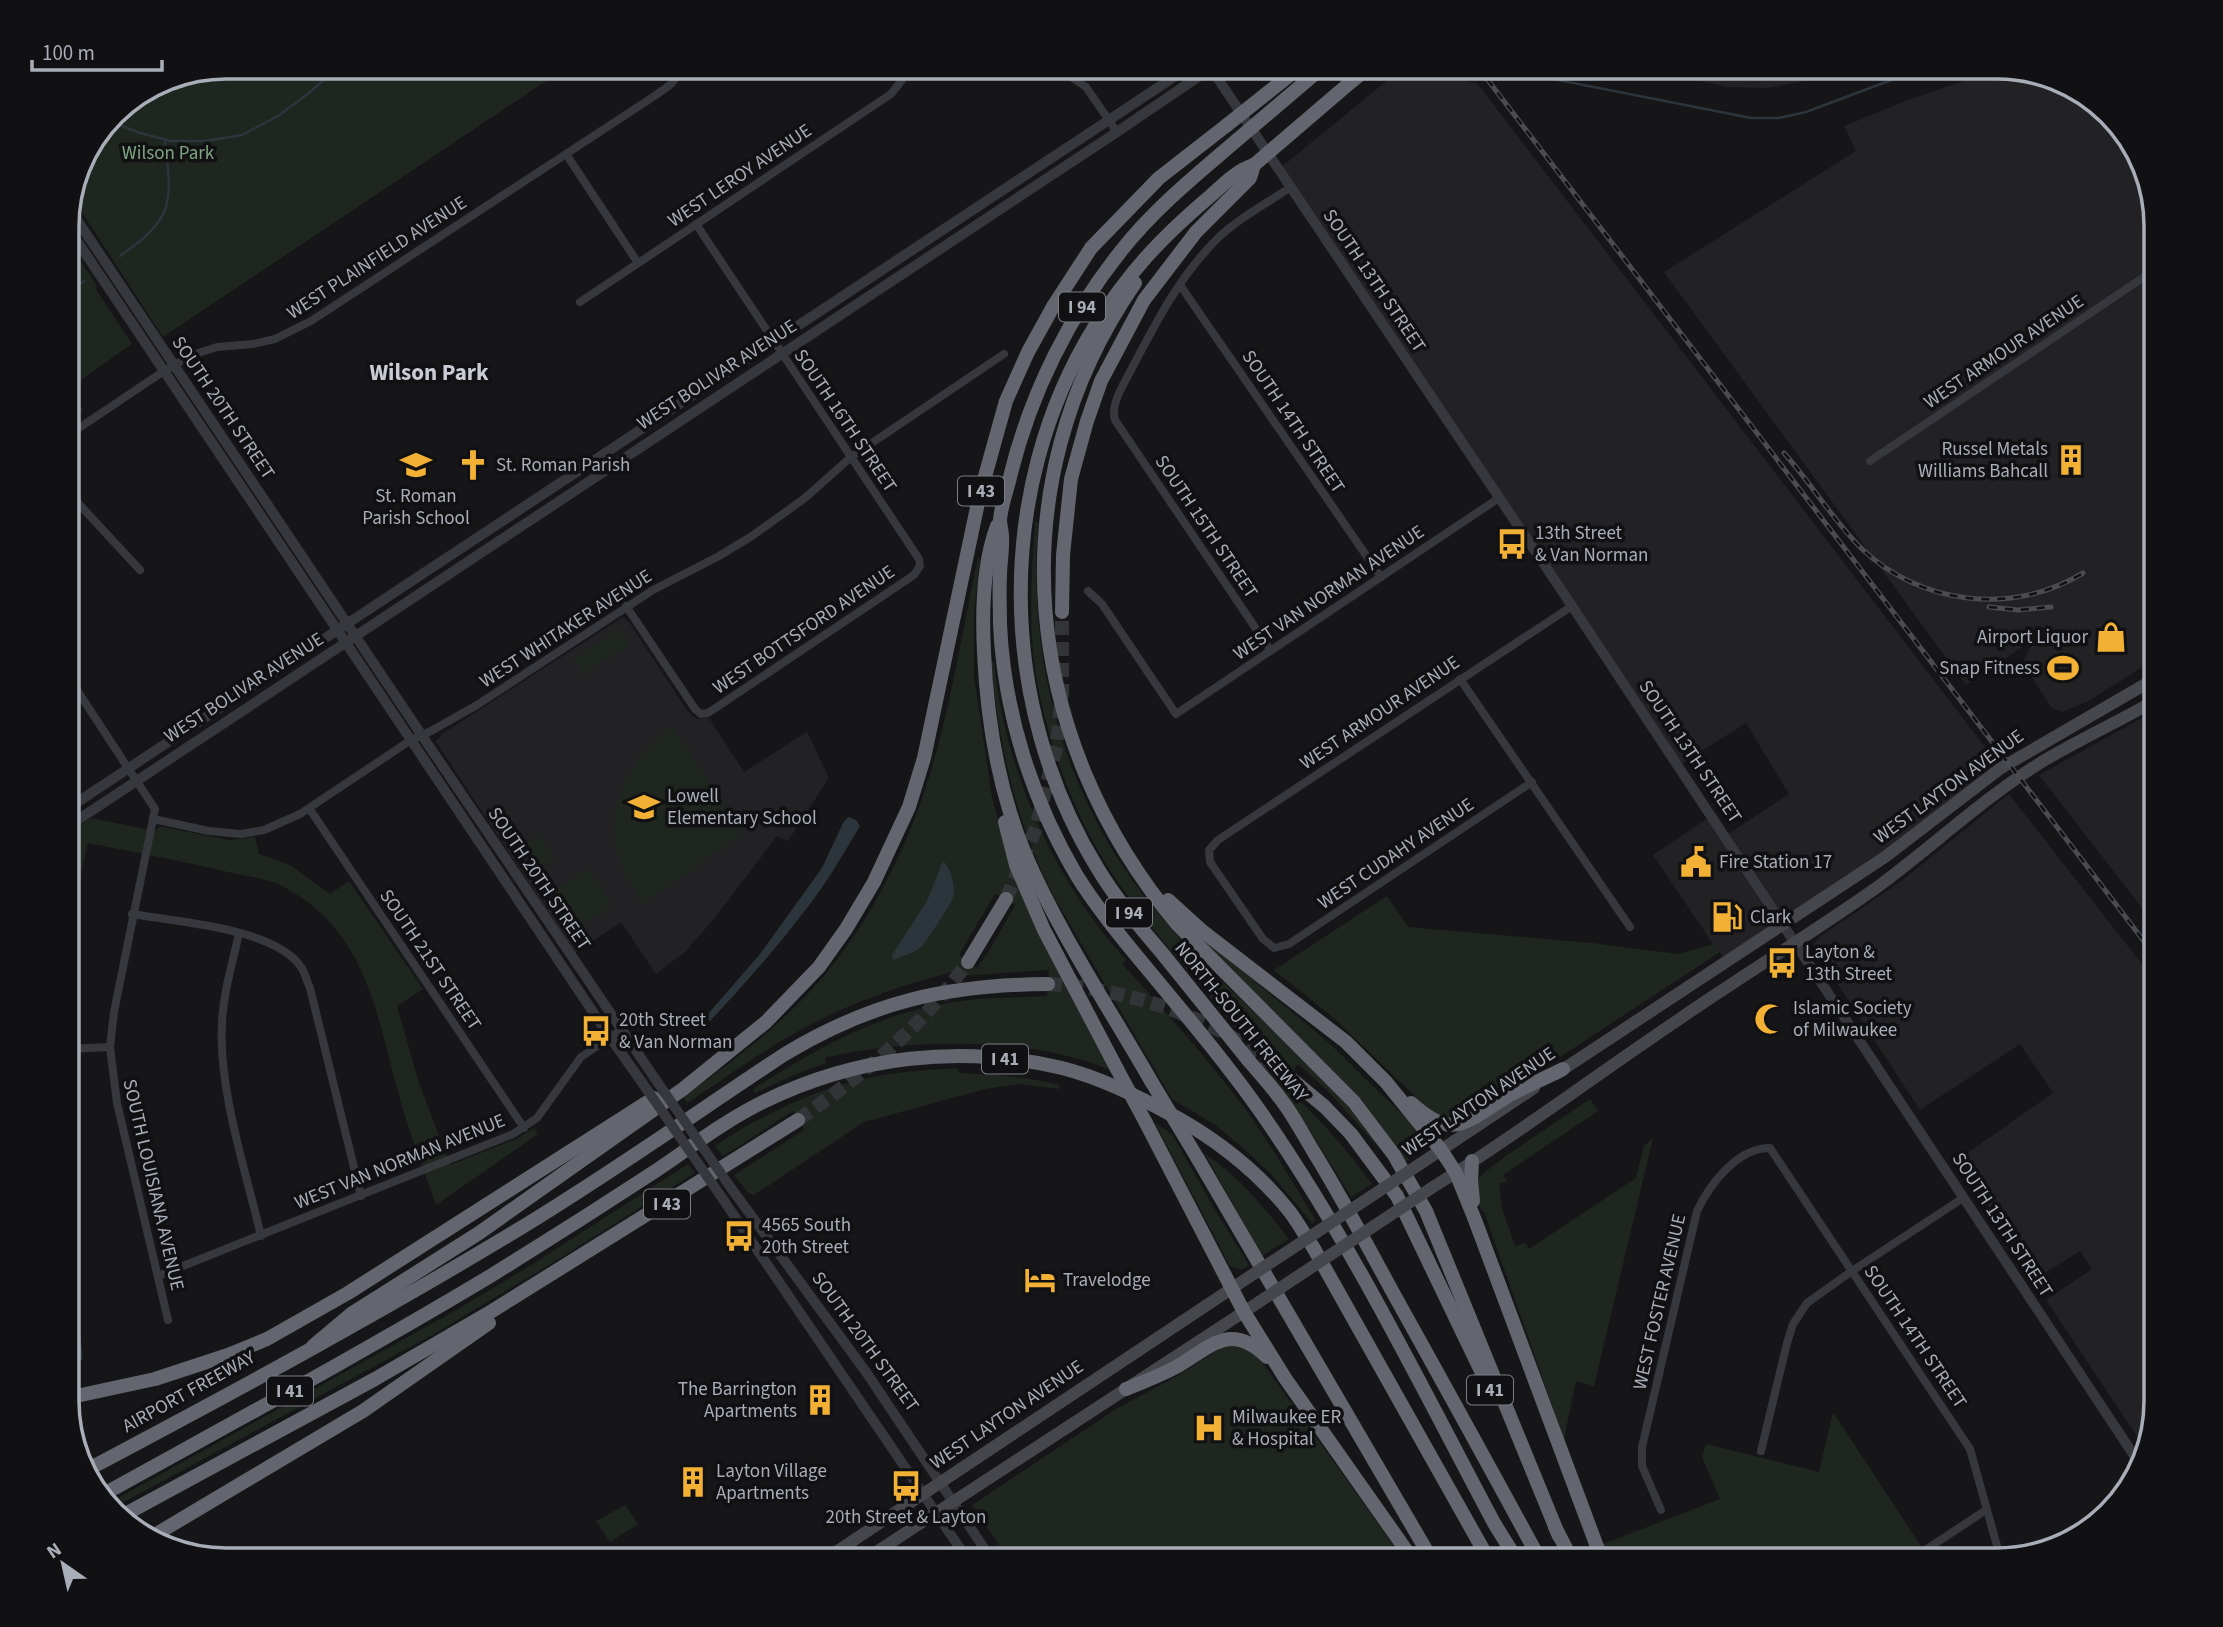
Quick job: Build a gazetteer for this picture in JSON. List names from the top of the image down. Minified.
{"streets":{"highway":["I 94","I 43","NORTH-SOUTH FREEWAY","I 41","AIRPORT FREEWAY"],"main road":["WEST LAYTON AVENUE"],"street":["WEST LEROY AVENUE","WEST PLAINFIELD AVENUE","SOUTH 13TH STREET","WEST ARMOUR AVENUE","WEST BOLIVAR AVENUE","SOUTH 20TH STREET","SOUTH 16TH STREET","SOUTH 14TH STREET","SOUTH 15TH STREET","WEST VAN NORMAN AVENUE","WEST WHITAKER AVENUE","WEST BOTTSFORD AVENUE","WEST CUDAHY AVENUE","SOUTH 21ST STREET","SOUTH LOUISIANA AVENUE","WEST FOSTER AVENUE"]},"crossings":[["WEST LEROY AVENUE","SOUTH 16TH STREET"],["WEST PLAINFIELD AVENUE","SOUTH 20TH STREET"],["SOUTH 13TH STREET","WEST ARMOUR AVENUE"],["SOUTH 13TH STREET","WEST VAN NORMAN AVENUE"],["SOUTH 13TH STREET","WEST LAYTON AVENUE"],["WEST ARMOUR AVENUE","WEST CUDAHY AVENUE"],["WEST BOLIVAR AVENUE","SOUTH 20TH STREET"],["WEST BOLIVAR AVENUE","SOUTH 16TH STREET"],["WEST BOLIVAR AVENUE","SOUTH LOUISIANA AVENUE"],["SOUTH 20TH STREET","WEST VAN NORMAN AVENUE"],["SOUTH 20TH STREET","WEST WHITAKER AVENUE"],["SOUTH 20TH STREET","WEST LAYTON AVENUE"],["SOUTH 16TH STREET","WEST WHITAKER AVENUE"],["SOUTH 16TH STREET","WEST BOTTSFORD AVENUE"],["SOUTH 14TH STREET","SOUTH 15TH STREET"],["SOUTH 14TH STREET","WEST VAN NORMAN AVENUE"],["SOUTH 14TH STREET","WEST FOSTER AVENUE"],["I 43","I 41"],["I 43","AIRPORT FREEWAY"],["SOUTH 15TH STREET","WEST VAN NORMAN AVENUE"],["WEST VAN NORMAN AVENUE","SOUTH 21ST STREET"],["WEST VAN NORMAN AVENUE","SOUTH LOUISIANA AVENUE"],["WEST WHITAKER AVENUE","WEST BOTTSFORD AVENUE"],["WEST WHITAKER AVENUE","SOUTH 21ST STREET"],["WEST WHITAKER AVENUE","SOUTH LOUISIANA AVENUE"],["I 41","AIRPORT FREEWAY"]],"districts":["Wilson Park"],"parks":["Wilson Park"],"places":{"building":["Russel Metals Williams Bahcall","The Barrington Apartments","Layton Village Apartments"],"school or university":["St. Roman Parish School","Lowell Elementary School"],"church":["St. Roman Parish"],"bus stop":["13th Street & Van Norman","Layton & 13th Street","20th Street & Van Norman","4565 South 20th Street","20th Street & Layton"],"shop":["Airport Liquor"],"sports":["Snap Fitness"],"public building":["Fire Station 17"],"fuel station":["Clark"],"mosque":["Islamic Society of Milwaukee"],"hotel":["Travelodge"],"hospital":["Milwaukee ER & Hospital"]},"scale_bar":"100 m","north":"top left"}
